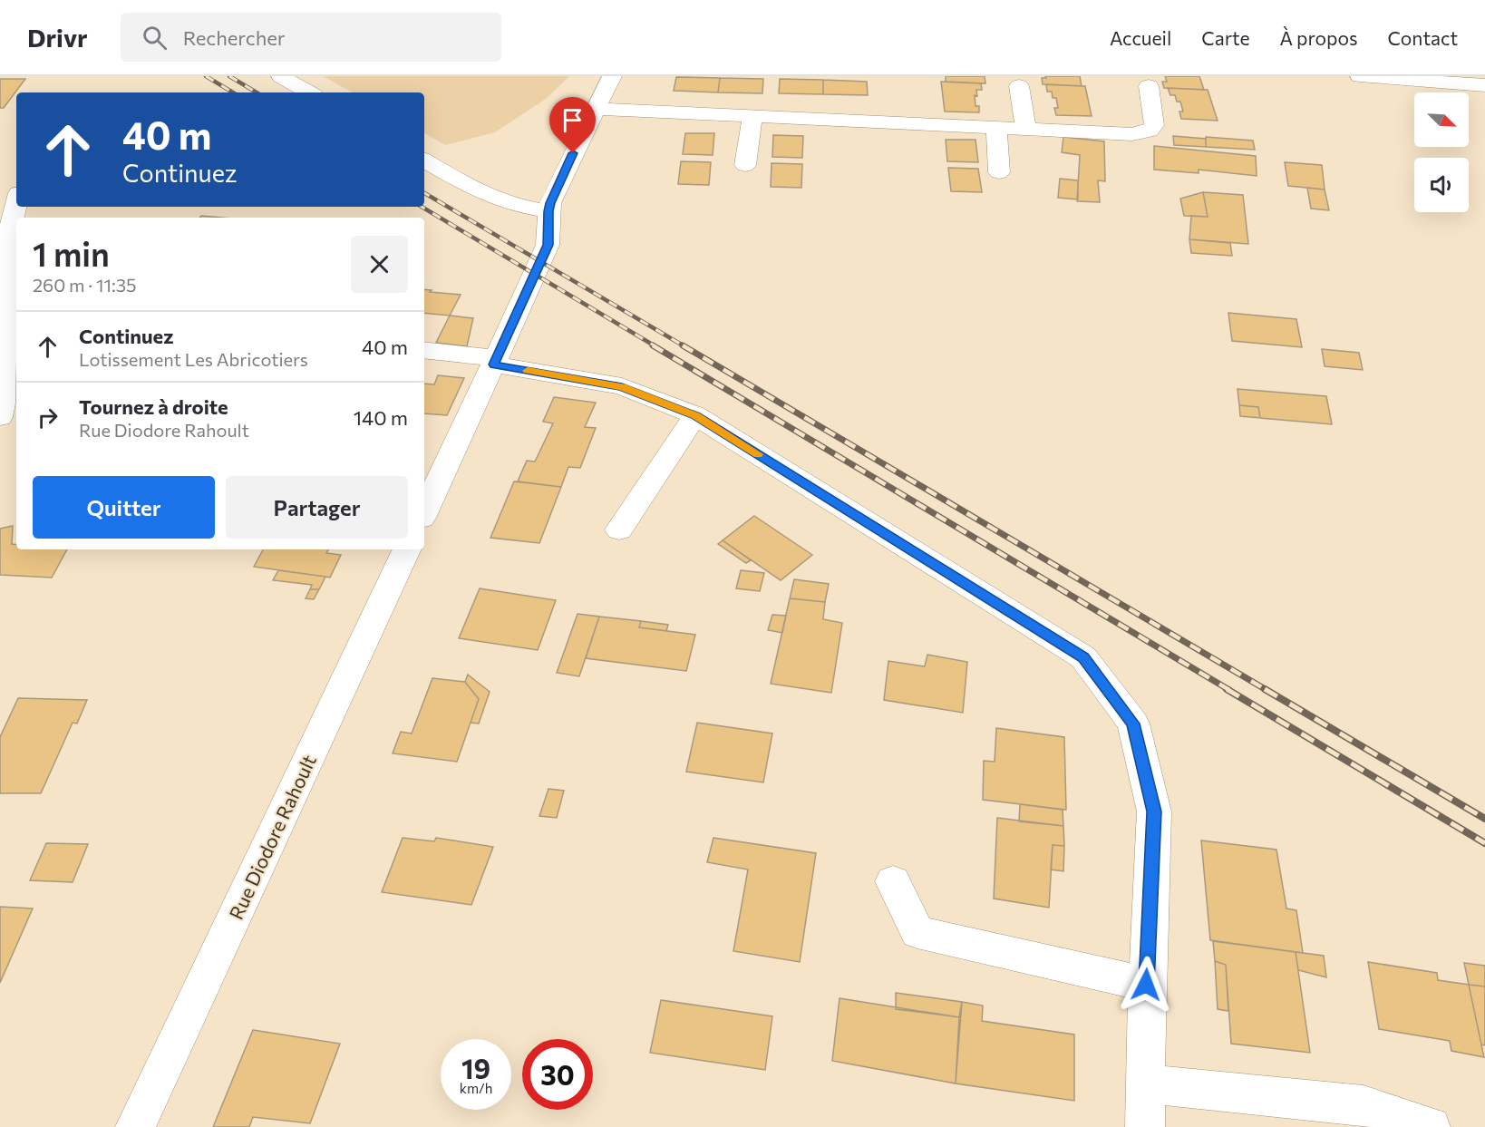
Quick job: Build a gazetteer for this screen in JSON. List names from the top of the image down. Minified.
{"streets":{"street":["Rue Diodore Rahoult"]},"north":"bottom right","page":{"header":"Drivr","search":"Rechercher","nav":["Accueil","Carte","À propos","Contact"],"turn":["40 m","Continuez"],"heading":["1 min","260 m · 11:35"],"list":[{"name":"Continuez","note":"Lotissement Les Abricotiers","value":"40 m"},{"name":"Tournez à droite","note":"Rue Diodore Rahoult","value":"140 m"}],"buttons":["Quitter","Partager"],"speed":"19 km/h","limit":"30"}}
